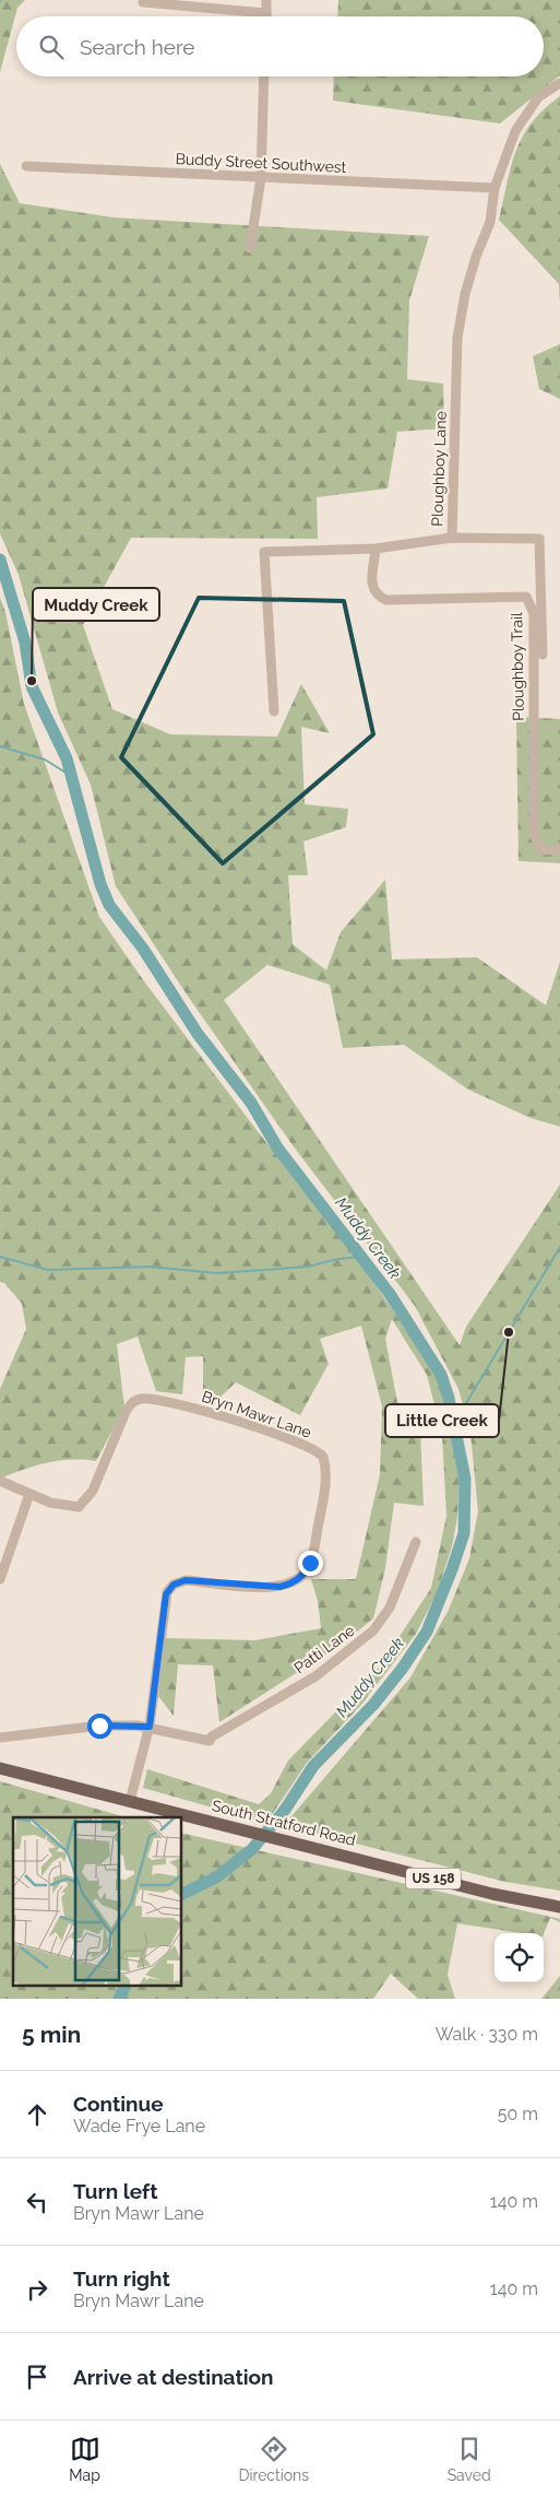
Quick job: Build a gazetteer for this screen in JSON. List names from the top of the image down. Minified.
{"streets":{"main road":["South Stratford Road","US 158"],"street":["Buddy Street Southwest","Ploughboy Lane","Ploughboy Trail","Bryn Mawr Lane","Patti Lane"]},"crossings":[["Buddy Street Southwest","Ploughboy Lane"],["Ploughboy Lane","Ploughboy Trail"],["Bryn Mawr Lane","Patti Lane"],["Bryn Mawr Lane","South Stratford Road"]],"water":["Muddy Creek"],"places":["Muddy Creek","Little Creek"],"page":{"search":"Search here","heading":["5 min","Walk · 330 m"],"list":[["Continue","Wade Frye Lane","50 m"],["Turn left","Bryn Mawr Lane","140 m"],["Turn right","Bryn Mawr Lane","140 m"],"Arrive at destination"],"nav":["Map","Directions","Saved"]}}
